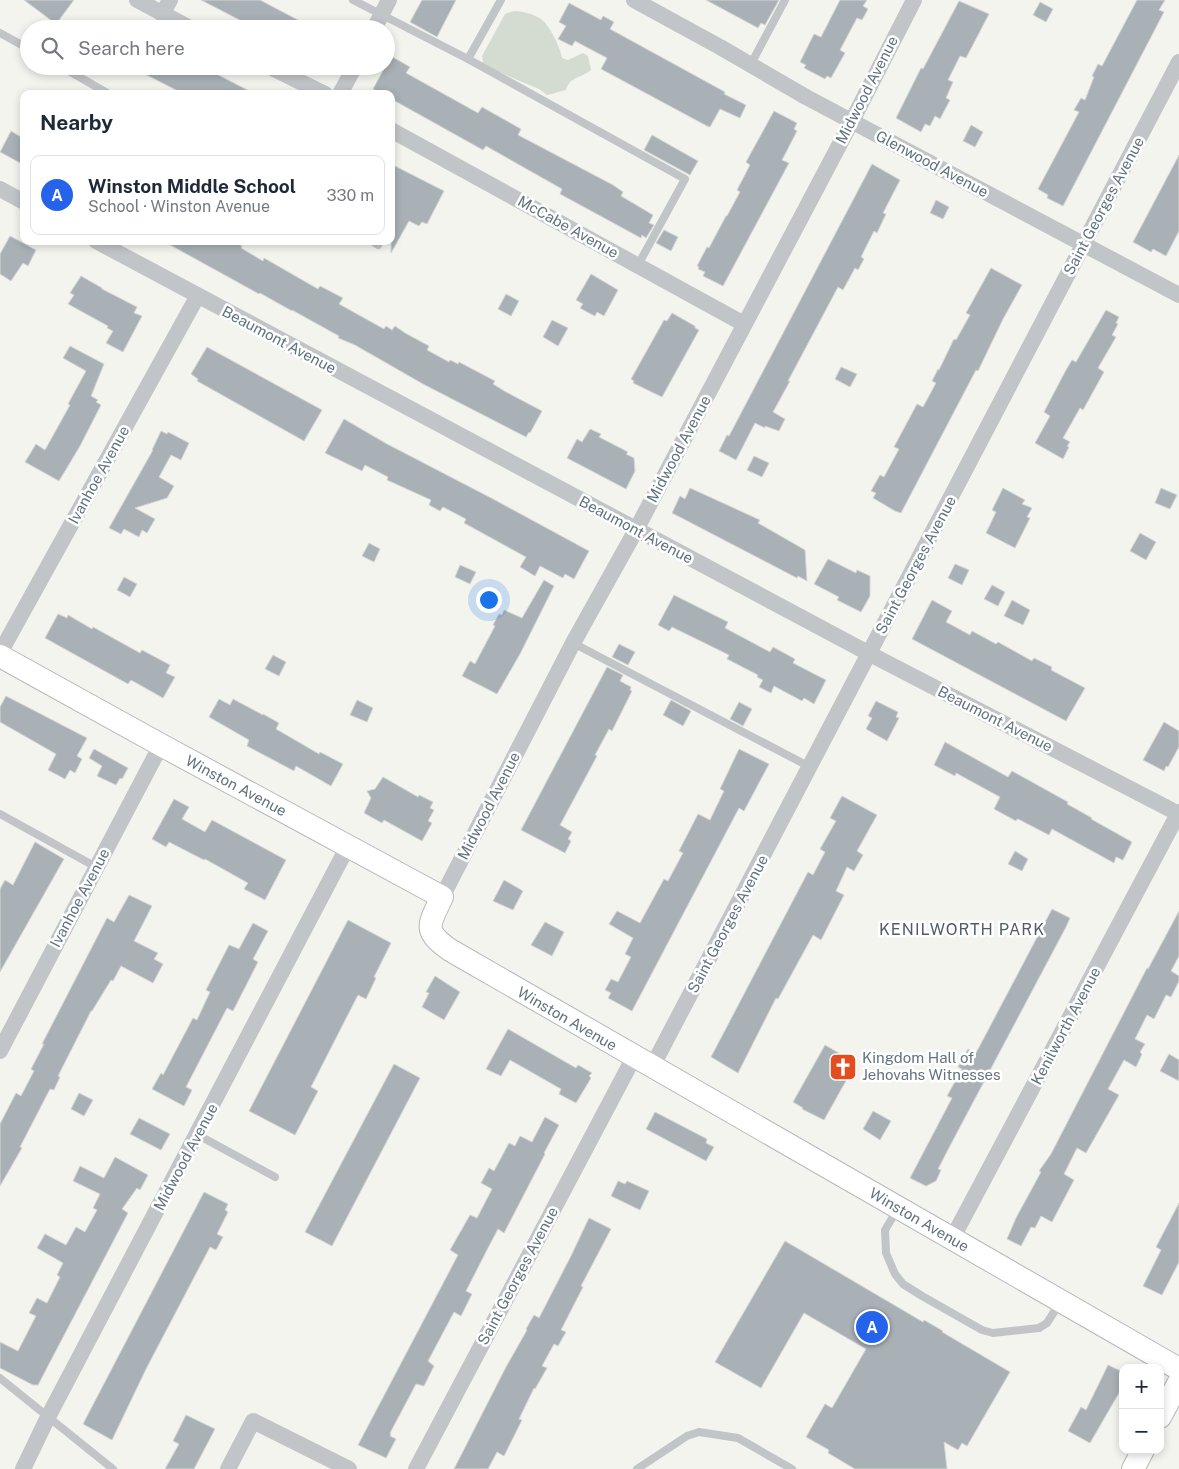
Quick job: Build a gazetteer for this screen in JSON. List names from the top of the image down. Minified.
{"streets":{"street":["Midwood Avenue","Glenwood Avenue","Saint Georges Avenue","McCabe Avenue","Beaumont Avenue","Ivanhoe Avenue","Winston Avenue","Kenilworth Avenue"]},"crossings":[["Midwood Avenue","Glenwood Avenue"],["Midwood Avenue","McCabe Avenue"],["Midwood Avenue","Beaumont Avenue"],["Midwood Avenue","Winston Avenue"],["Glenwood Avenue","Saint Georges Avenue"],["Saint Georges Avenue","Beaumont Avenue"],["Saint Georges Avenue","Winston Avenue"],["Beaumont Avenue","Ivanhoe Avenue"],["Beaumont Avenue","Kenilworth Avenue"],["Ivanhoe Avenue","Winston Avenue"],["Winston Avenue","Kenilworth Avenue"]],"districts":["KENILWORTH PARK"],"places":{"church":["Kingdom Hall of Jehovahs Witnesses"]},"page":{"search":"Search here","heading":"Nearby","list":[{"mark":"A","name":"Winston Middle School","note":"School · Winston Avenue","value":"330 m"}],"pins":"A","map_buttons":["+","−"]}}
